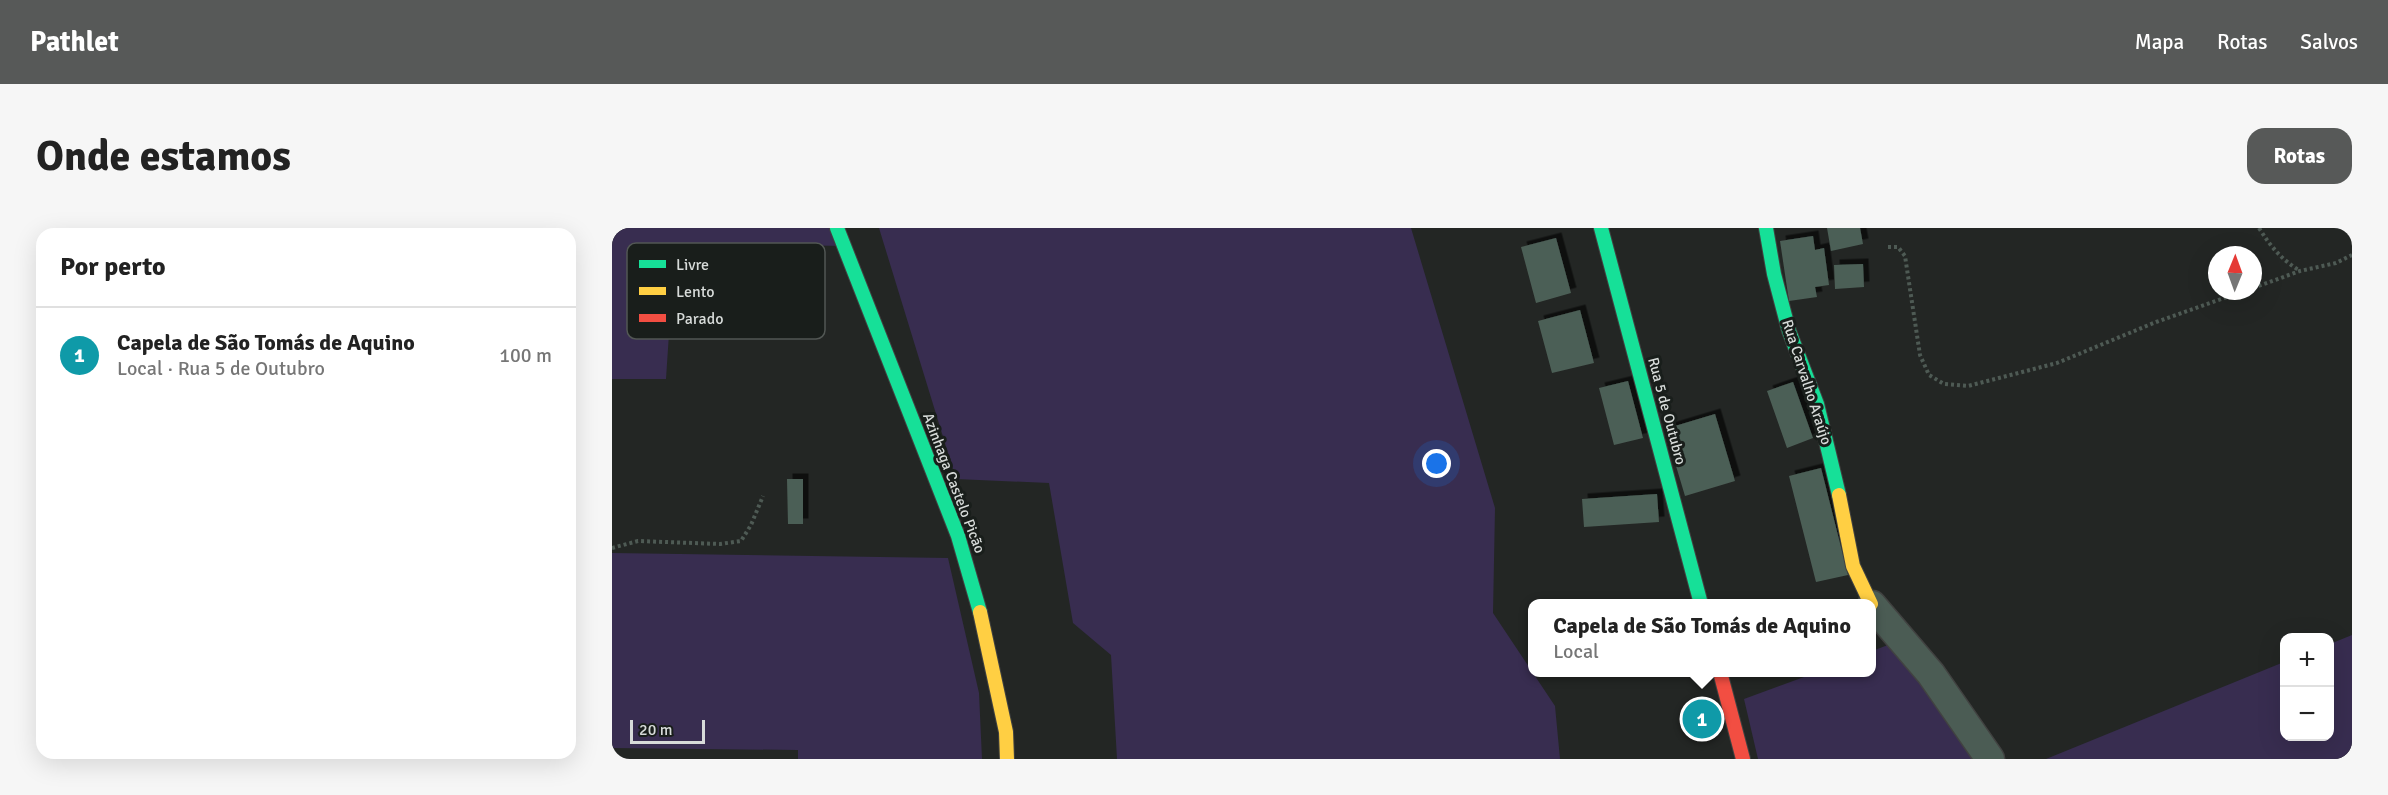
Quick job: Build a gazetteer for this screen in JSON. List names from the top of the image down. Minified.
{"streets":{"street":["Rua Carvalho Araújo","Rua 5 de Outubro","Azinhaga Castelo Picão"]},"legend":["Livre","Lento","Parado"],"scale_bar":"20 m","north":"top","page":{"header":"Pathlet","nav":["Mapa","Rotas","Salvos"],"buttons":"Rotas","title":"Onde estamos","heading":"Por perto","list":[{"mark":"1","name":"Capela de São Tomás de Aquino","note":"Local · Rua 5 de Outubro","value":"100 m"}],"popup":["Capela de São Tomás de Aquino","Local"],"map_buttons":["+","−"],"pins":"1","scale":"20 m"}}
